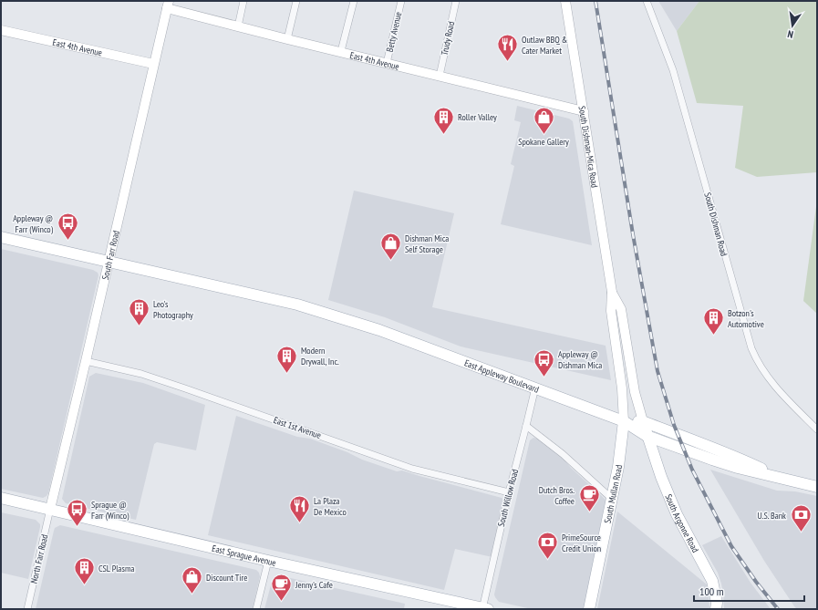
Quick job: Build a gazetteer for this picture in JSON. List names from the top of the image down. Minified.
{"streets":{"main road":["East Appleway Boulevard","South Mullan Road","South Argonne Road","East Sprague Avenue"],"street":["Betty Avenue","Trudy Road","East 4th Avenue","South Dishman-Mica Road","South Dishman Road","South Farr Road","East 1st Avenue","South Willow Road","North Farr Road"]},"crossings":[["Betty Avenue","East 4th Avenue"],["Trudy Road","East 4th Avenue"],["East 4th Avenue","South Dishman-Mica Road"],["East 4th Avenue","South Farr Road"],["South Dishman-Mica Road","East Appleway Boulevard"],["South Dishman-Mica Road","South Mullan Road"],["South Dishman-Mica Road","South Argonne Road"],["South Farr Road","East Appleway Boulevard"],["South Farr Road","East 1st Avenue"],["South Farr Road","East Sprague Avenue"],["South Farr Road","North Farr Road"],["East Appleway Boulevard","South Mullan Road"],["East Appleway Boulevard","South Willow Road"],["East Appleway Boulevard","South Argonne Road"],["East 1st Avenue","South Willow Road"],["South Willow Road","East Sprague Avenue"],["East Sprague Avenue","North Farr Road"]],"places":{"restaurant":["Outlaw BBQ & Cater Market","La Plaza De Mexico"],"building":["Roller Valley","Leo's Photography","Botzon's Automotive","Modern Drywall, Inc.","CSL Plasma"],"shop":["Spokane Gallery","Dishman Mica Self Storage","Discount Tire"],"bus stop":["Appleway @ Farr (Winco)","Appleway @ Dishman Mica","Sprague @ Farr (Winco)"],"cafe":["Dutch Bros. Coffee","Jenny's Cafe"],"bank":["U.S. Bank","PrimeSource Credit Union"]},"scale_bar":"100 m","north":"bottom"}
